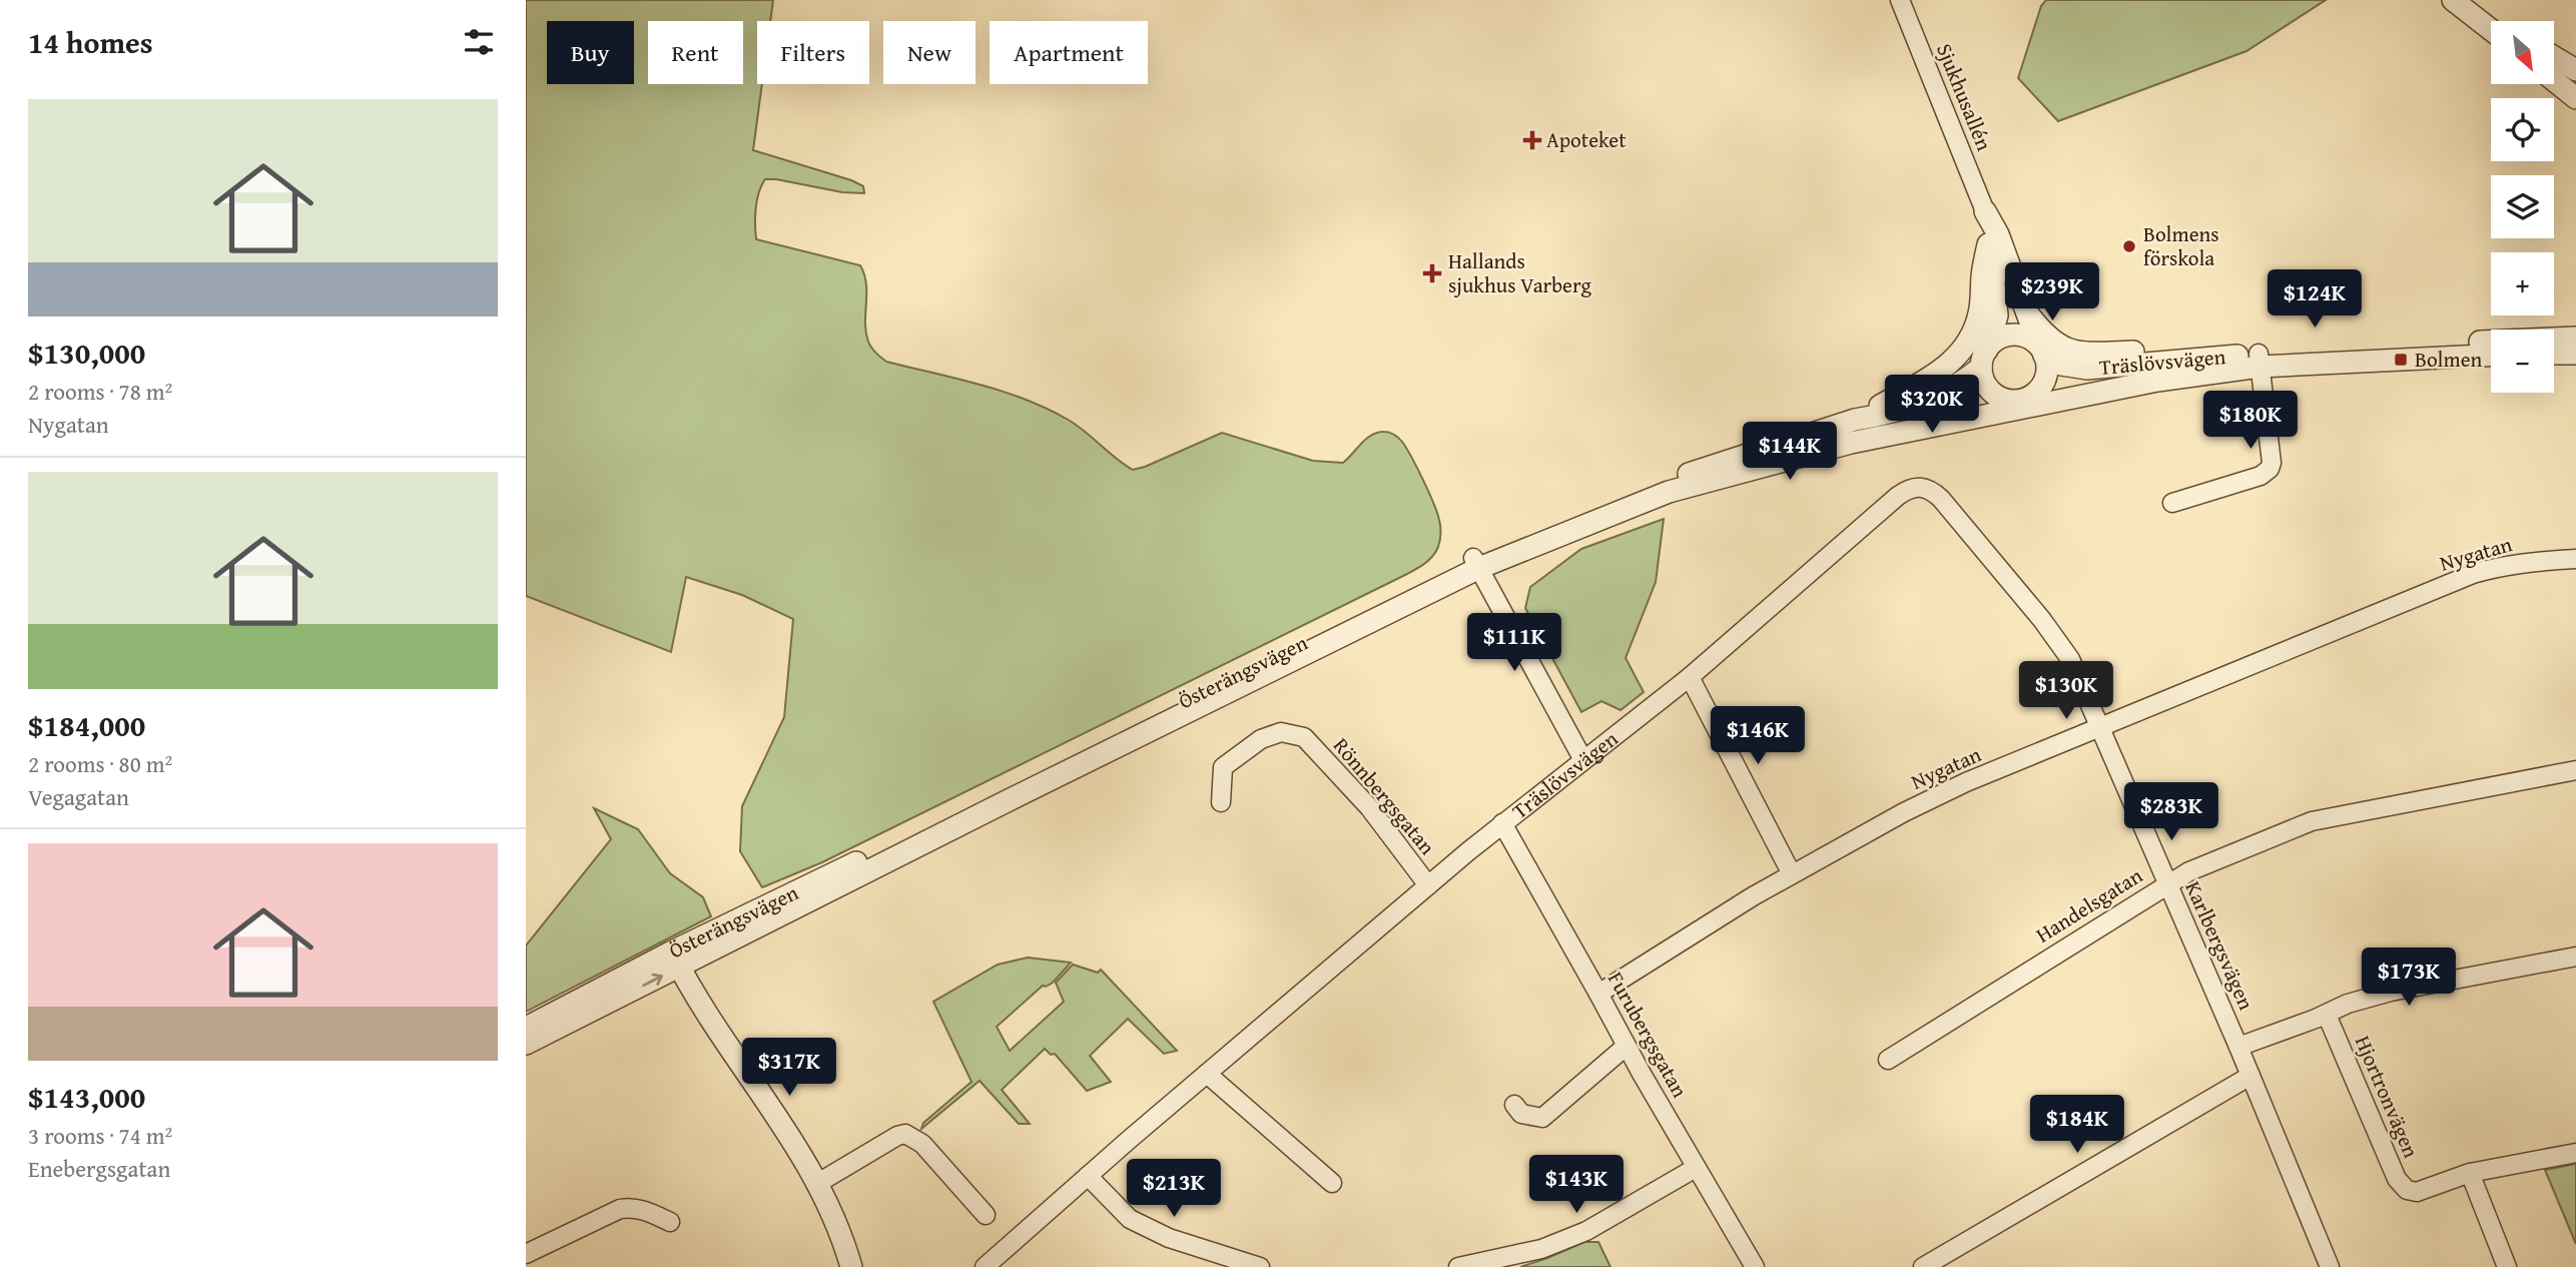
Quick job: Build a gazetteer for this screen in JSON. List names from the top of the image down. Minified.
{"streets":{"street":["Sjukhusallén","Träslövsvägen","Nygatan","Österängsvägen","Rönnbergsgatan","Handelsgatan","Karlbergsvägen","Furubergsgatan","Hjortronvägen"]},"crossings":[["Träslövsvägen","Österängsvägen"],["Träslövsvägen","Rönnbergsgatan"],["Träslövsvägen","Karlbergsvägen"],["Träslövsvägen","Furubergsgatan"],["Nygatan","Karlbergsvägen"],["Nygatan","Furubergsgatan"],["Handelsgatan","Karlbergsvägen"]],"places":{"health":["Apoteket","Hallands sjukhus Varberg"],"other":["Bolmens förskola"],"transit":["Bolmen"]},"north":"bottom right","page":{"heading":"14 homes","map_buttons":["+","−"],"chip":["Buy","Rent","Filters","New","Apartment"],"list":[{"name":"$130,000","note":"2 rooms · 78 m² · Nygatan"},{"name":"$184,000","note":"2 rooms · 80 m² · Vegagatan"},{"name":"$143,000","note":"3 rooms · 74 m² · Enebergsgatan"}],"price":["$239K","$124K","$320K","$180K","$144K","$111K","$130K","$146K","$283K","$173K","$317K","$184K","$143K","$213K"]}}
